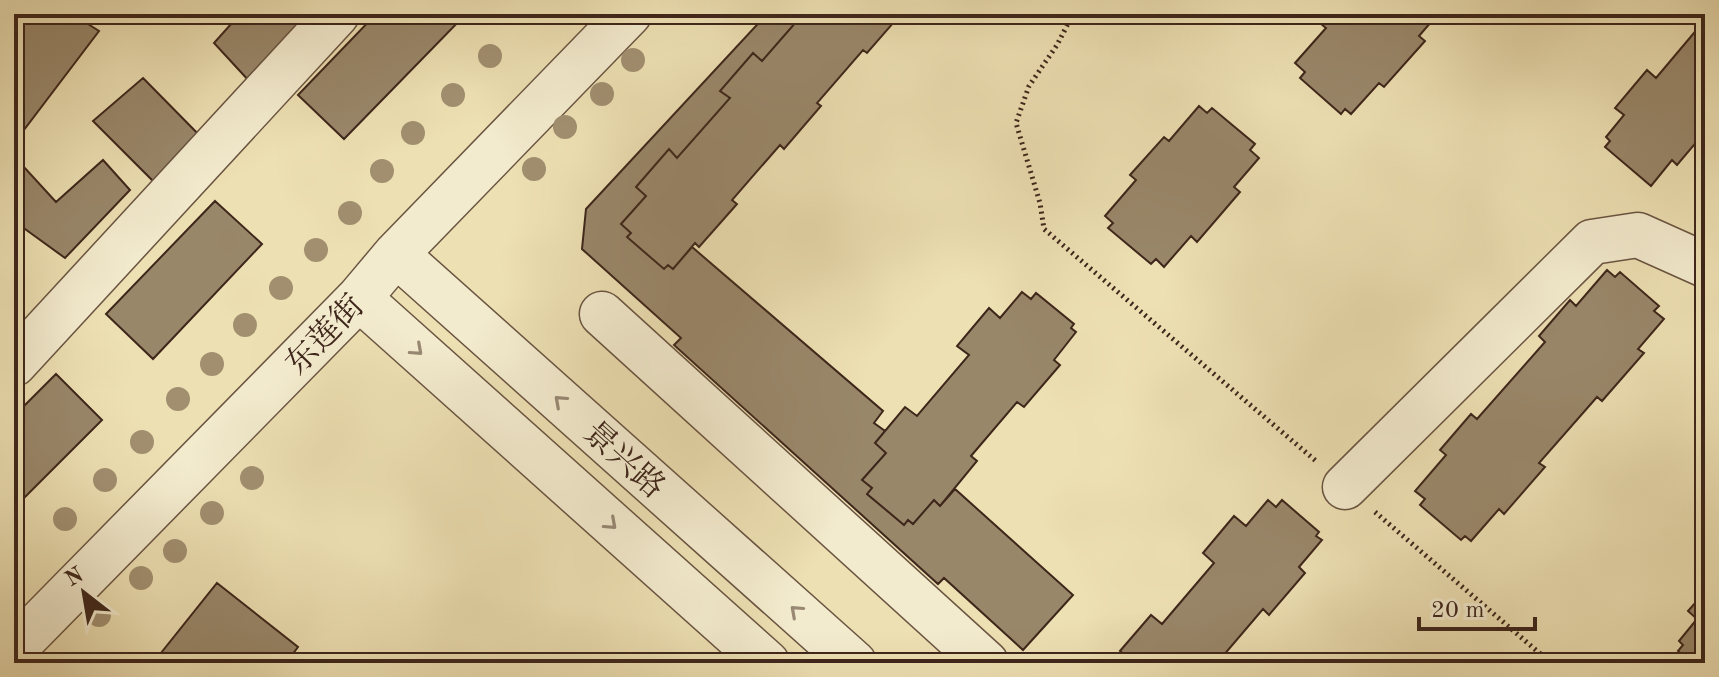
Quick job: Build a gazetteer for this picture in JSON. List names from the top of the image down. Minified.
{"streets":{"street":["东莲街","景兴路"]},"crossings":[["东莲街","景兴路"]],"scale_bar":"20 m","north":"top left"}
